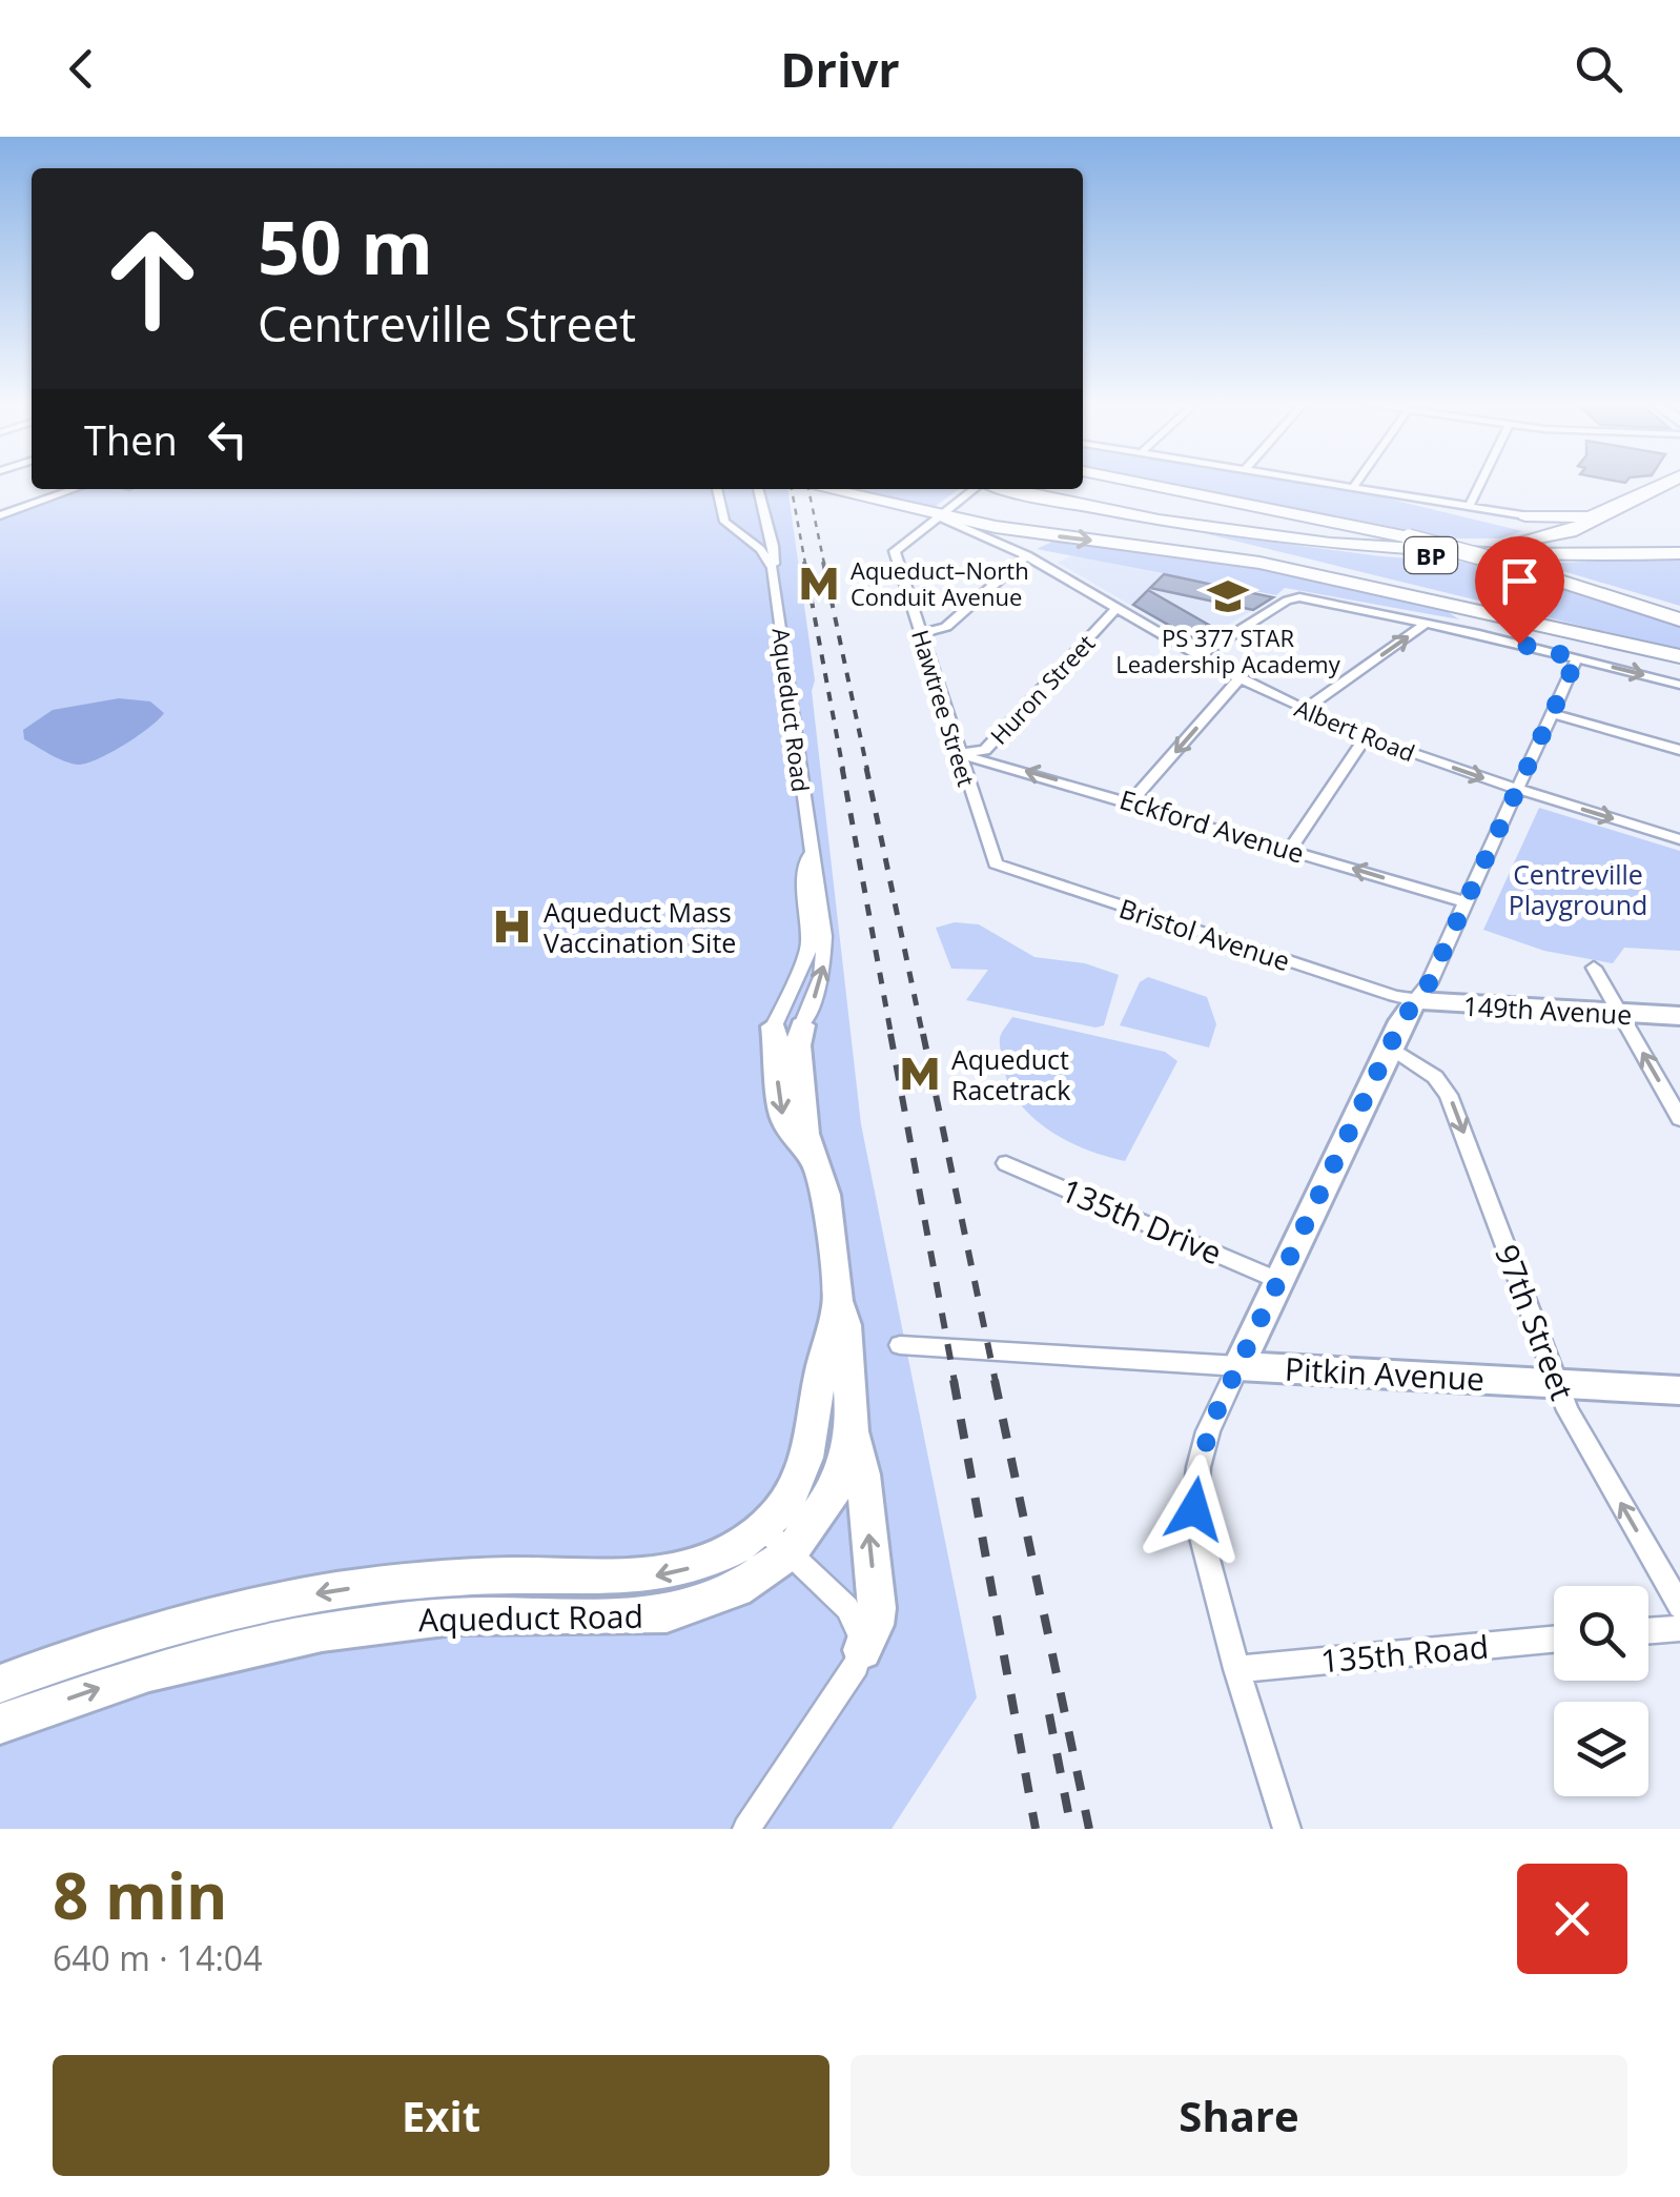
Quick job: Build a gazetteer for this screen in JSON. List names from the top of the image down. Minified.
{"streets":{"highway":["BP"],"street":["Huron Street","Hawtree Street","Aqueduct Road","Albert Road","Eckford Avenue","Bristol Avenue","149th Avenue","135th Drive","97th Street","Pitkin Avenue","135th Road"]},"crossings":[["Huron Street","Hawtree Street"],["Huron Street","Albert Road"],["Huron Street","Eckford Avenue"],["Hawtree Street","Albert Road"],["Hawtree Street","Eckford Avenue"],["Hawtree Street","Bristol Avenue"],["Bristol Avenue","149th Avenue"],["97th Street","Pitkin Avenue"]],"one_way":["Eckford Avenue"],"parks":["Centreville Playground"],"places":{"metro station":["Aqueduct–North Conduit Avenue","Aqueduct Racetrack"],"school or university":["PS 377 STAR Leadership Academy"],"hospital":["Aqueduct Mass Vaccination Site"]},"page":{"header":"Drivr","turn":["50 m","Centreville Street"],"then":"Then","heading":["8 min","640 m · 14:04"],"buttons":["Exit","Share"]}}
